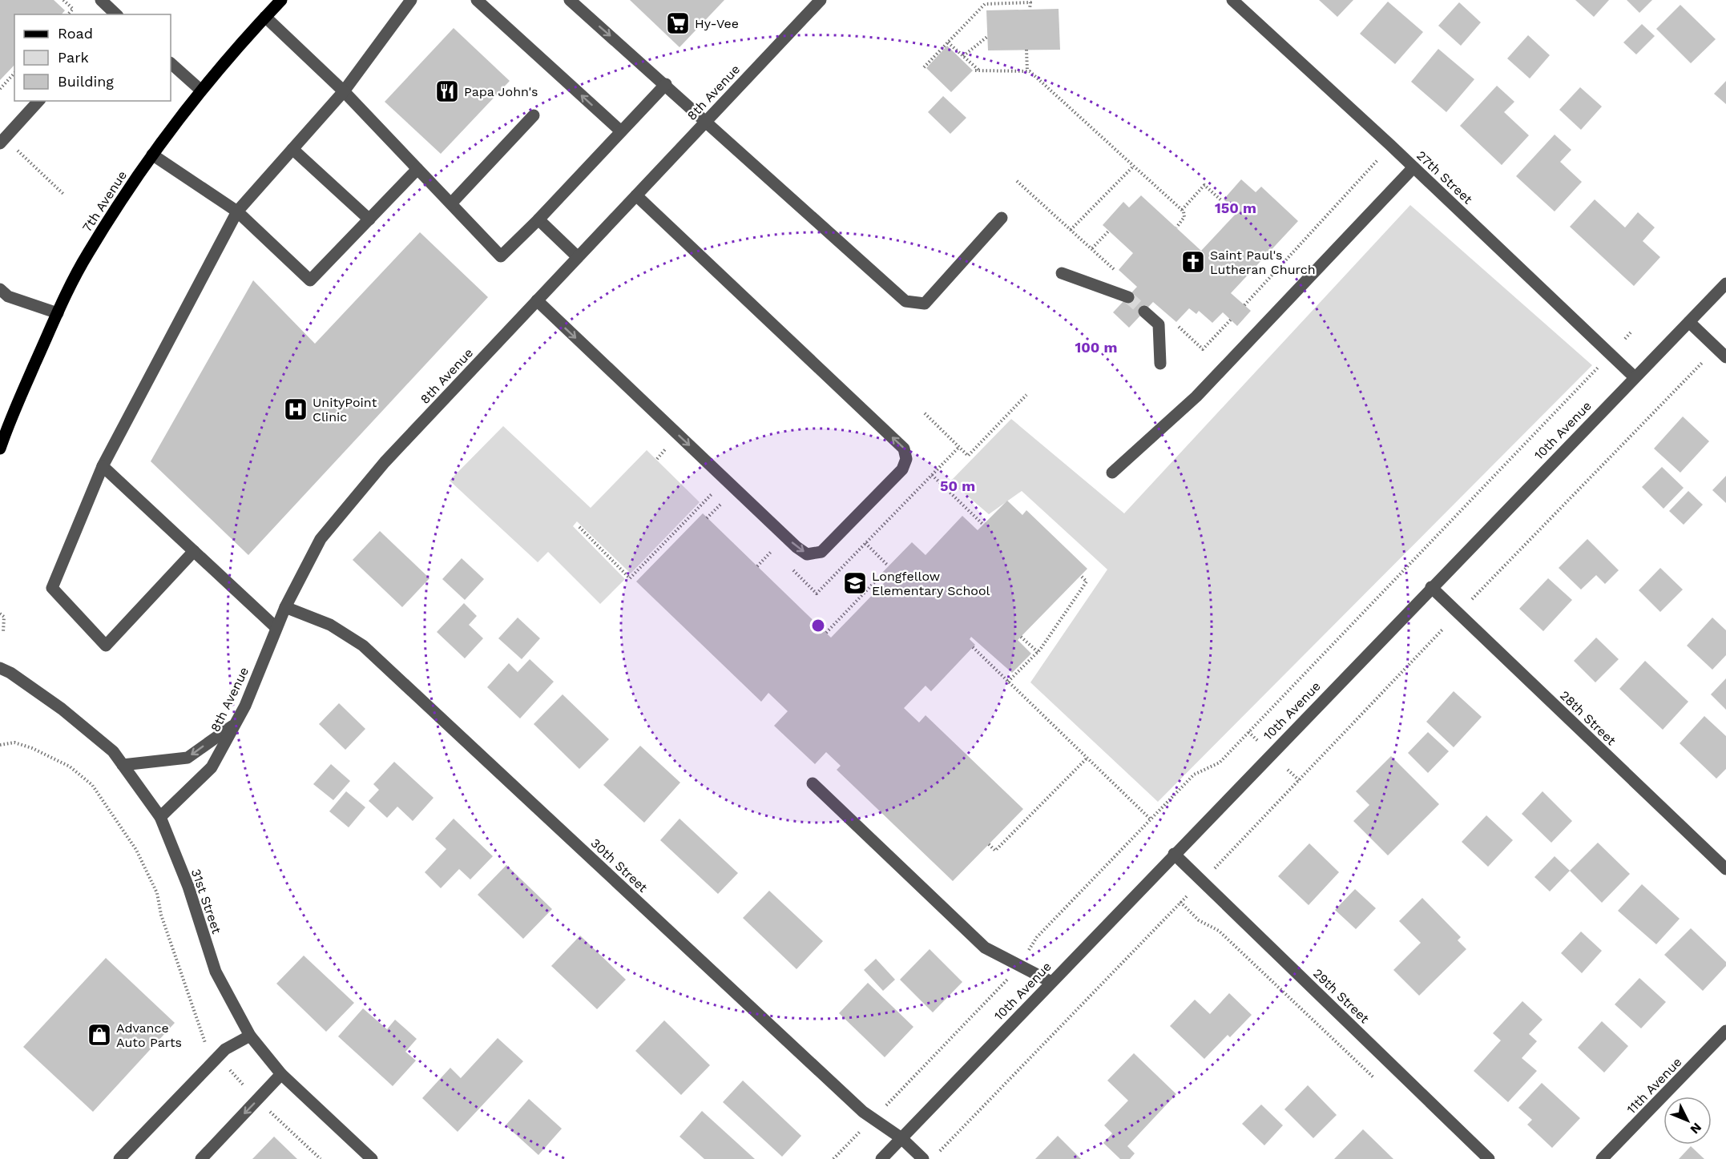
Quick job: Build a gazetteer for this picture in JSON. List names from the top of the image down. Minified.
{"streets":{"main road":["7th Avenue"],"street":["8th Avenue","27th Street","10th Avenue","28th Street","30th Street","31st Street","29th Street","11th Avenue"]},"crossings":[["8th Avenue","30th Street"],["8th Avenue","31st Street"],["27th Street","10th Avenue"],["10th Avenue","28th Street"],["10th Avenue","30th Street"],["10th Avenue","29th Street"]],"places":{"supermarket":["Hy-Vee"],"restaurant":["Papa John's"],"church":["Saint Paul's Lutheran Church"],"hospital":["UnityPoint Clinic"],"school or university":["Longfellow Elementary School"],"shop":["Advance Auto Parts"]},"legend":["Road","Park","Building"],"north":"bottom right","rings":["150 m","100 m","50 m"]}
